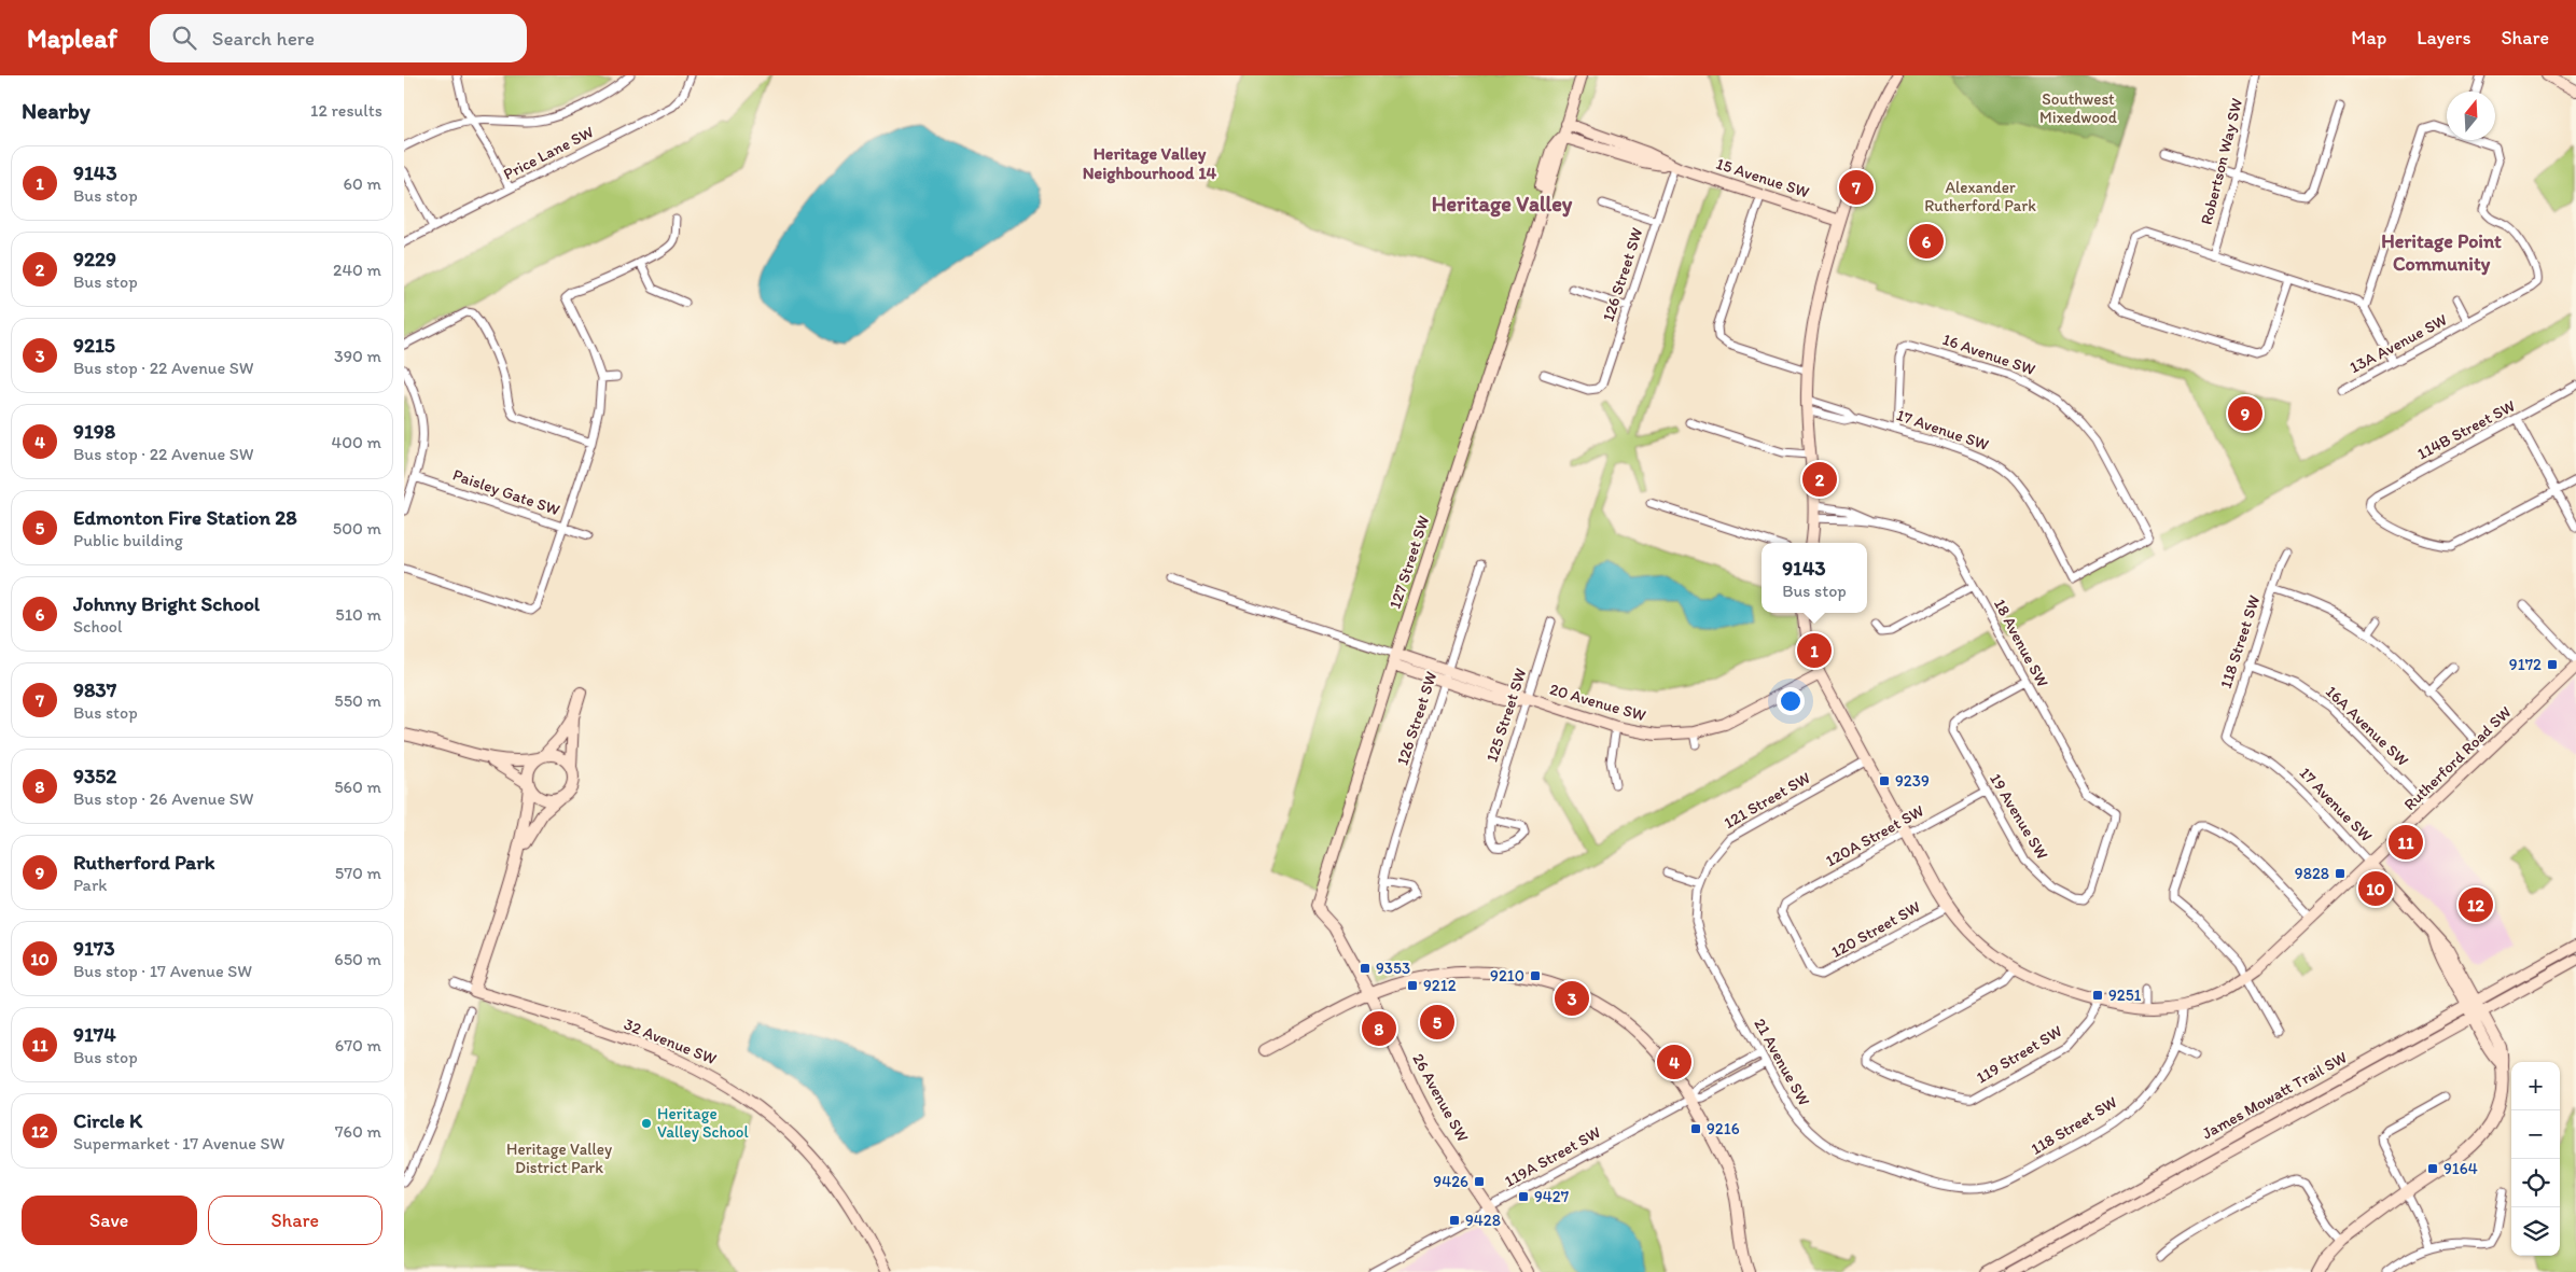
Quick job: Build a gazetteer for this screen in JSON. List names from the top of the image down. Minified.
{"streets":{"street":["Price Lane SW","Robertson Way SW","15 Avenue SW","126 Street SW","13A Avenue SW","16 Avenue SW","17 Avenue SW","114B Street SW","Paisley Gate SW","127 Street SW","118 Street SW","18 Avenue SW","20 Avenue SW","125 Street SW","16A Avenue SW","Rutherford Road SW","121 Street SW","19 Avenue SW","120A Street SW","120 Street SW","32 Avenue SW","119 Street SW","21 Avenue SW","James Mowatt Trail SW","26 Avenue SW","119A Street SW"]},"crossings":[["15 Avenue SW","126 Street SW"],["15 Avenue SW","127 Street SW"],["126 Street SW","20 Avenue SW"],["16 Avenue SW","17 Avenue SW"],["17 Avenue SW","118 Street SW"],["17 Avenue SW","Rutherford Road SW"],["17 Avenue SW","James Mowatt Trail SW"],["127 Street SW","20 Avenue SW"],["127 Street SW","26 Avenue SW"],["118 Street SW","16A Avenue SW"],["118 Street SW","Rutherford Road SW"],["118 Street SW","21 Avenue SW"],["18 Avenue SW","19 Avenue SW"],["20 Avenue SW","125 Street SW"],["20 Avenue SW","Rutherford Road SW"],["16A Avenue SW","Rutherford Road SW"],["Rutherford Road SW","121 Street SW"],["Rutherford Road SW","120A Street SW"],["Rutherford Road SW","120 Street SW"],["Rutherford Road SW","119 Street SW"],["121 Street SW","21 Avenue SW"],["19 Avenue SW","120A Street SW"],["120A Street SW","120 Street SW"],["21 Avenue SW","119A Street SW"],["26 Avenue SW","119A Street SW"]],"districts":["Heritage Valley Neighbourhood 14","Heritage Valley","Heritage Point Community"],"parks":["Southwest Mixedwood","Alexander Rutherford Park","Heritage Valley District Park"],"places":{"transit":["9172","9239","9828","9353","9210","9212","9251","9216","9164","9426","9427","9428"],"other":["Heritage Valley School"]},"north":"top","page":{"header":"Mapleaf","search":"Search here","nav":["Map","Layers","Share"],"heading":["Nearby","12 results"],"list":[{"mark":"1","name":"9143","note":"Bus stop","value":"60 m"},{"mark":"2","name":"9229","note":"Bus stop","value":"240 m"},{"mark":"3","name":"9215","note":"Bus stop · 22 Avenue SW","value":"390 m"},{"mark":"4","name":"9198","note":"Bus stop · 22 Avenue SW","value":"400 m"},{"mark":"5","name":"Edmonton Fire Station 28","note":"Public building","value":"500 m"},{"mark":"6","name":"Johnny Bright School","note":"School","value":"510 m"},{"mark":"7","name":"9837","note":"Bus stop","value":"550 m"},{"mark":"8","name":"9352","note":"Bus stop · 26 Avenue SW","value":"560 m"},{"mark":"9","name":"Rutherford Park","note":"Park","value":"570 m"},{"mark":"10","name":"9173","note":"Bus stop · 17 Avenue SW","value":"650 m"},{"mark":"11","name":"9174","note":"Bus stop","value":"670 m"},{"mark":"12","name":"Circle K","note":"Supermarket · 17 Avenue SW","value":"760 m"}],"pins":["7","6","9","2","1","11","10","12","3","5","8","4"],"popup":["9143","Bus stop"],"map_buttons":["+","−"],"buttons":["Save","Share"]}}
